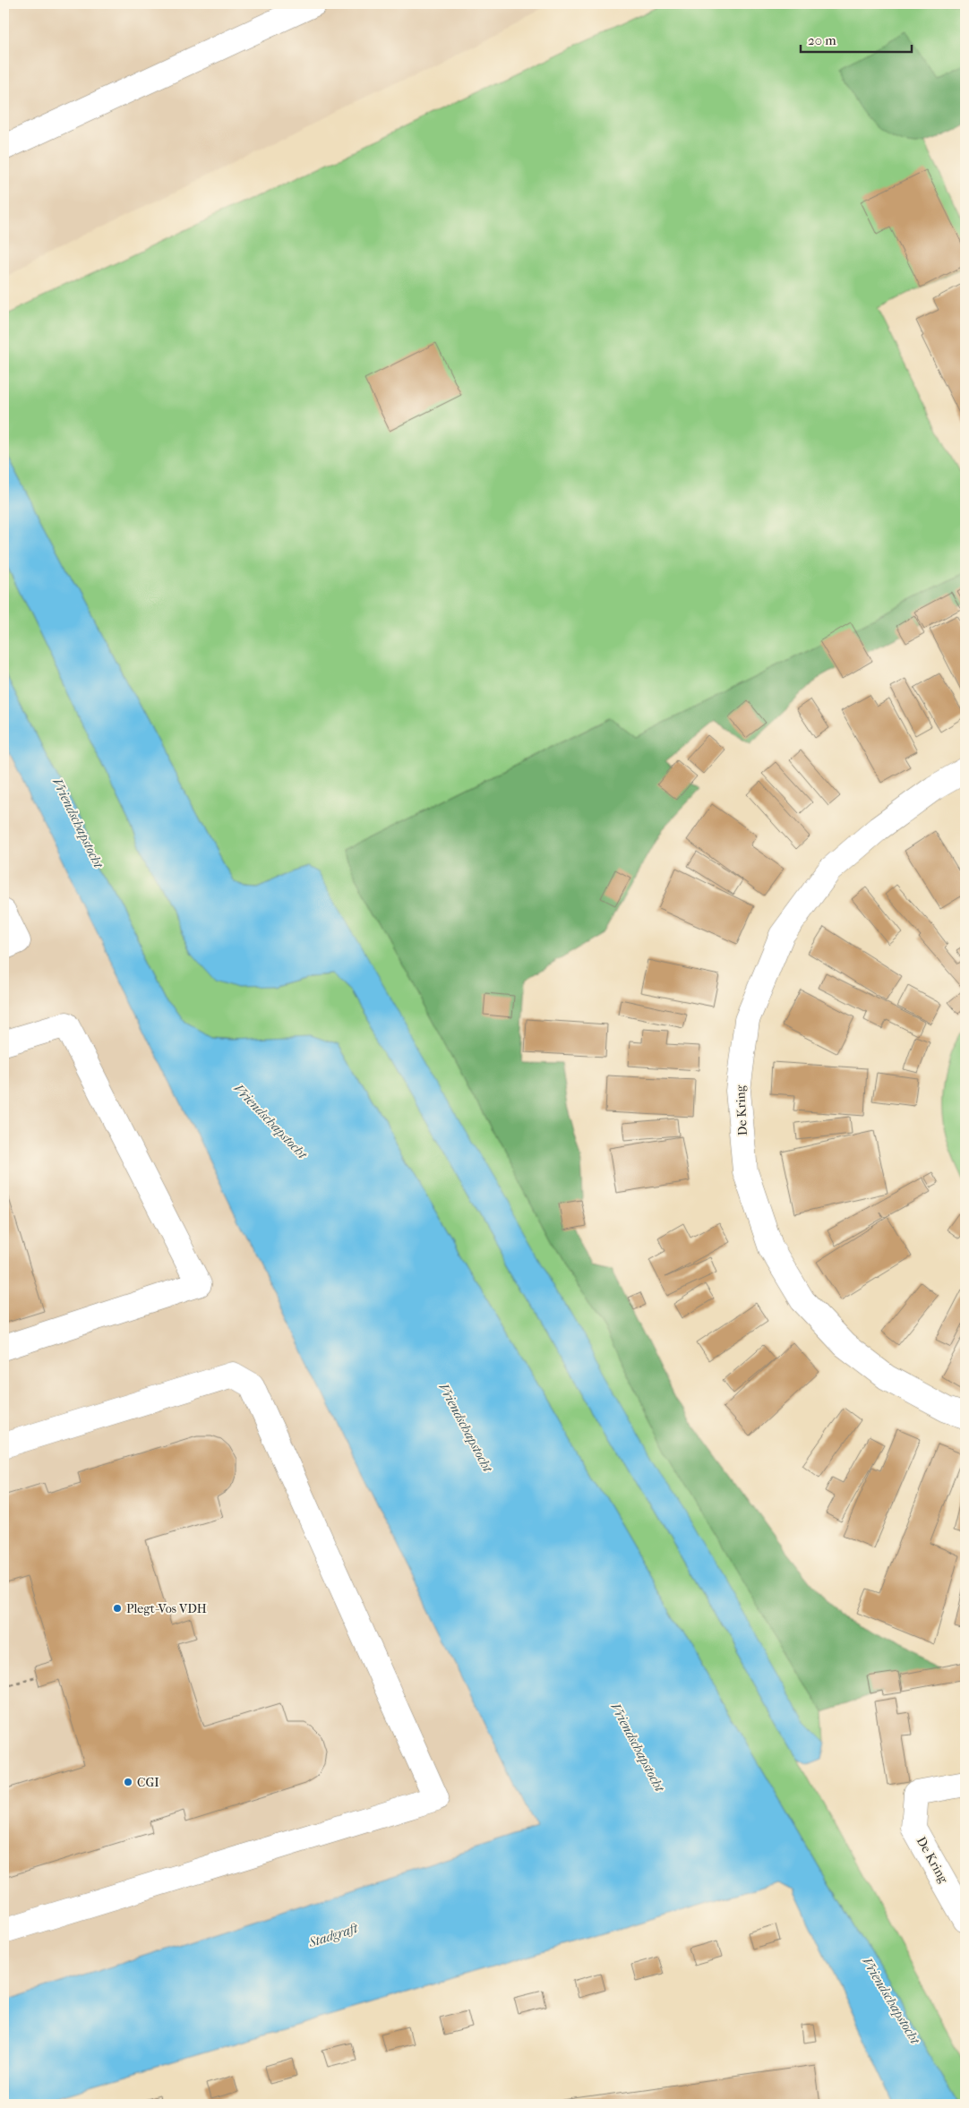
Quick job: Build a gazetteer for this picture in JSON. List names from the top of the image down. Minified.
{"streets":{"street":["De Kring"]},"water":["Vriendschapstocht","Stadgraft"],"places":["Plegt-Vos VDH","CGI"],"scale_bar":"20 m"}
